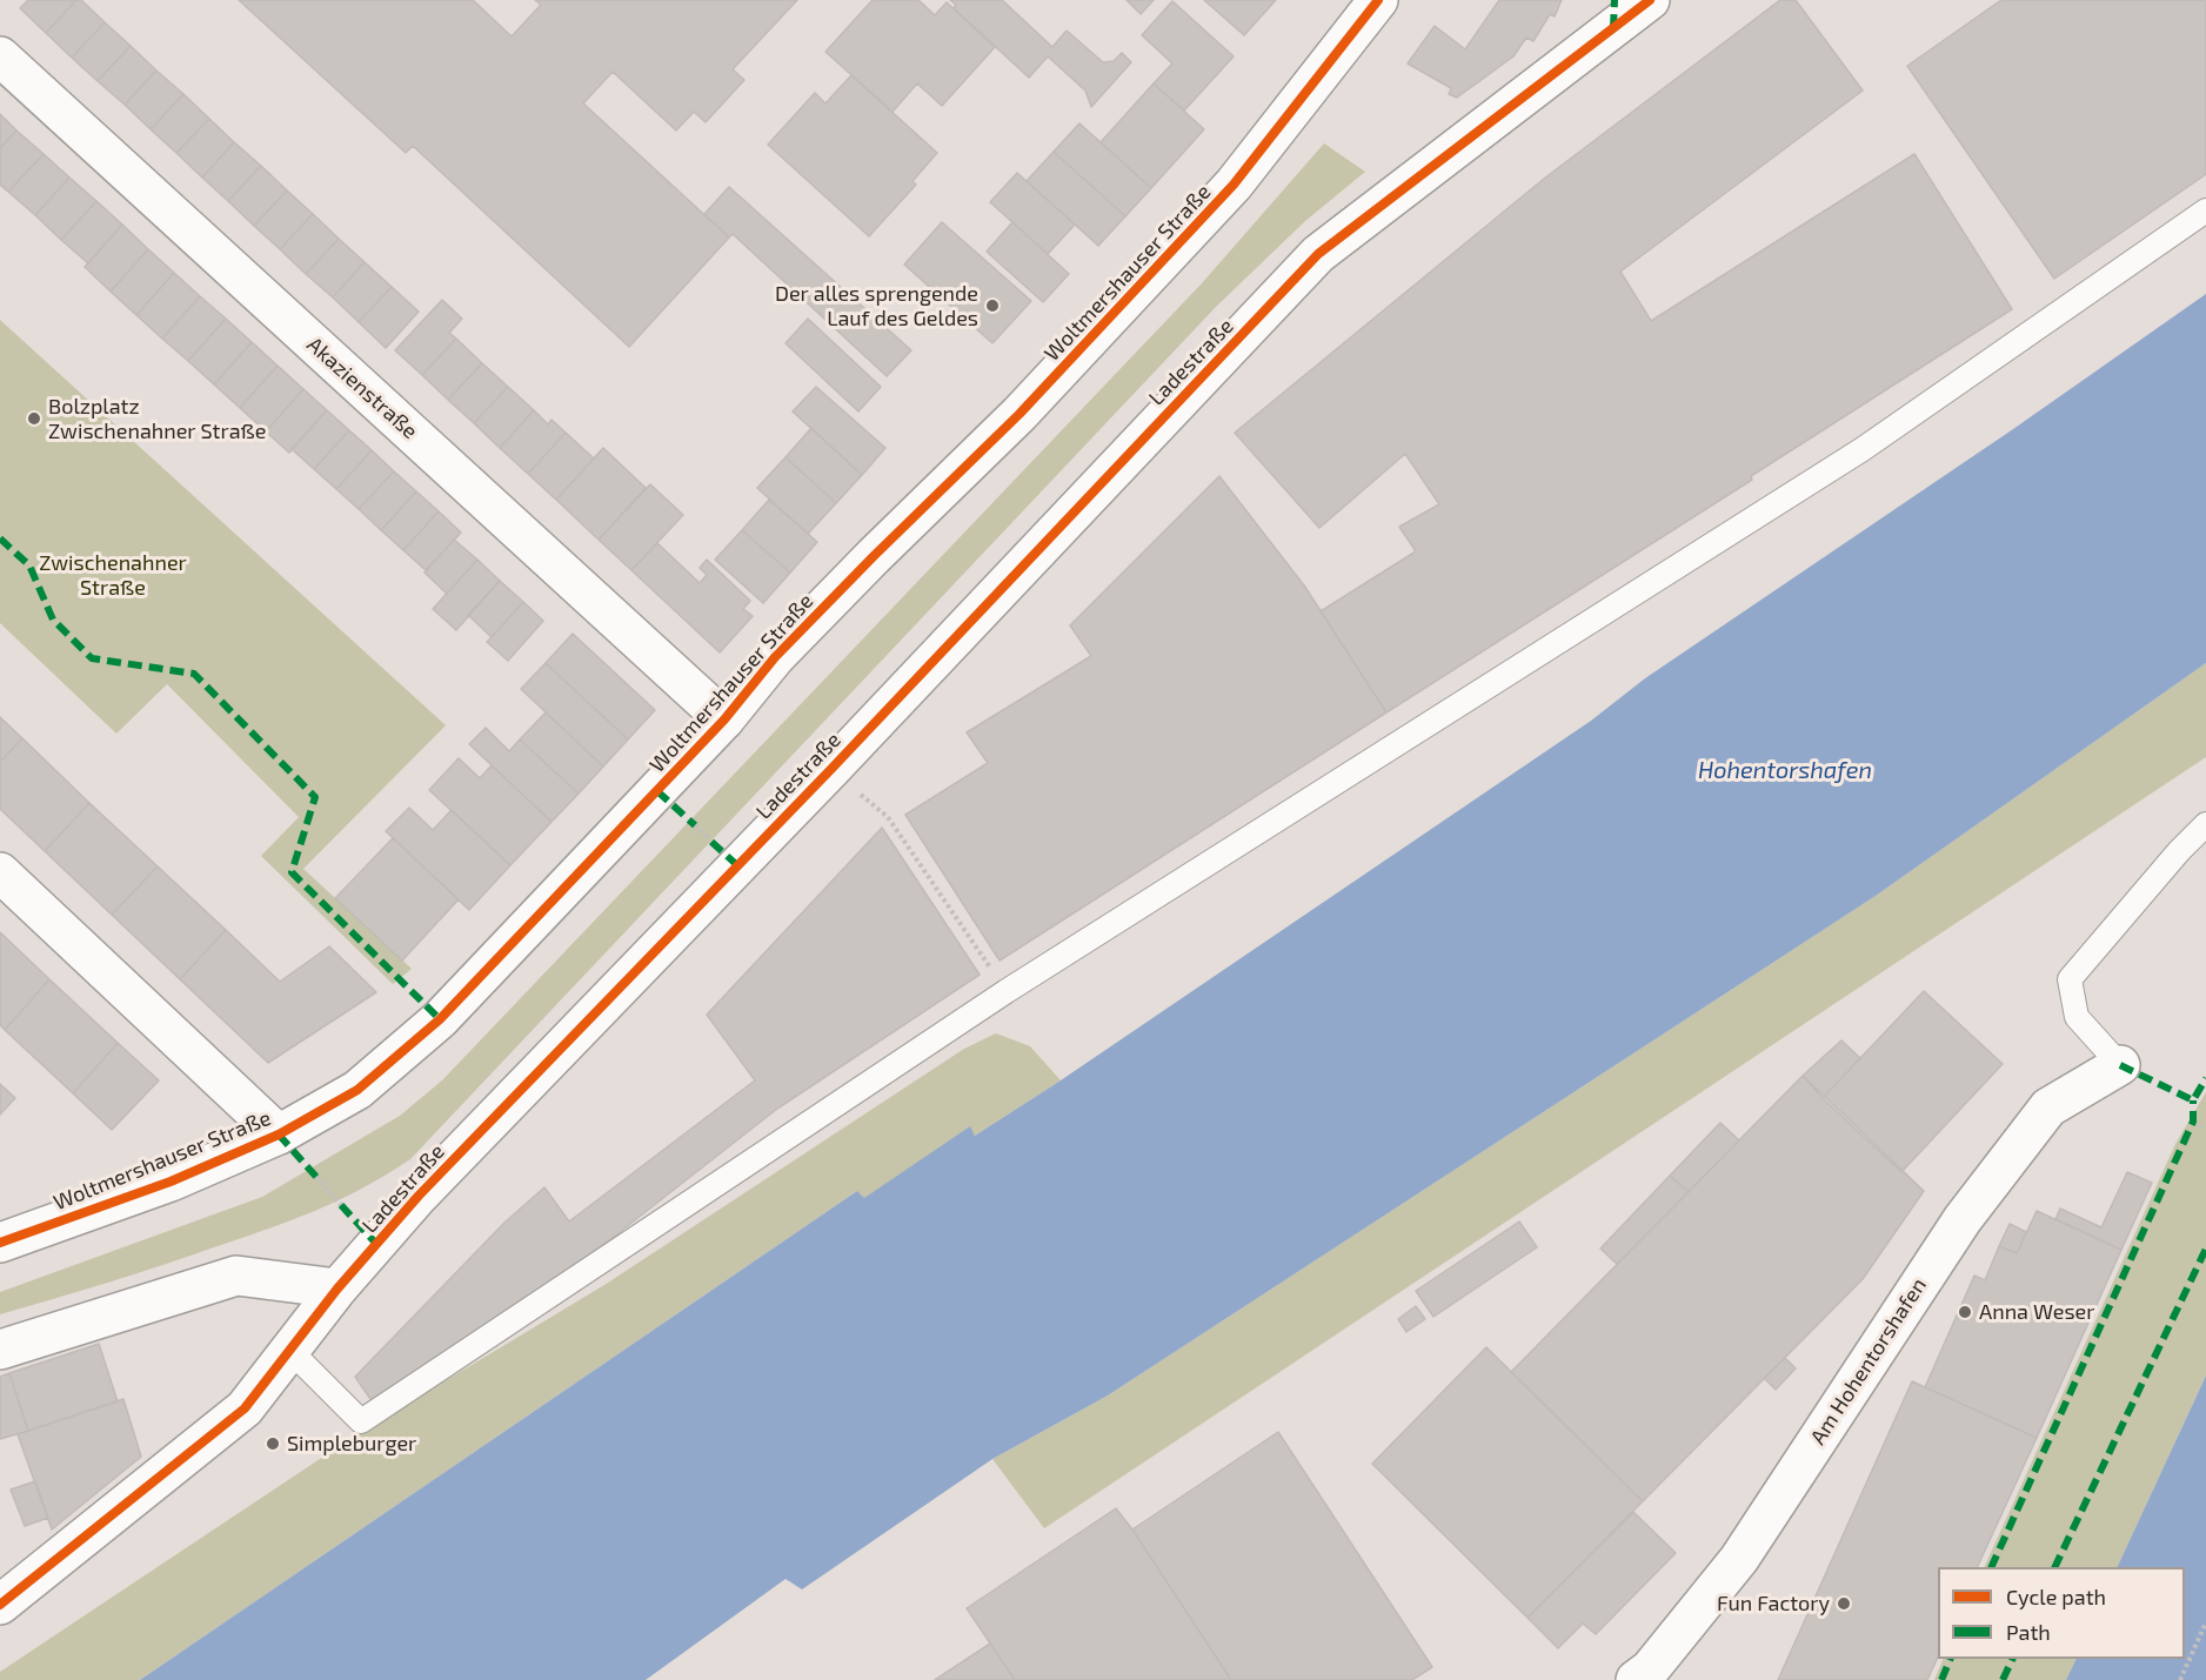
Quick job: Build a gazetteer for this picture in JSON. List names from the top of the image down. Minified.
{"streets":{"street":["Woltmershauser Straße","Ladestraße","Akazienstraße","Am Hohentorshafen"]},"crossings":[["Woltmershauser Straße","Akazienstraße"]],"water":["Hohentorshafen"],"parks":["Zwischenahner Straße"],"places":["Der alles sprengende Lauf des Geldes","Bolzplatz Zwischenahner Straße","Anna Weser","Simpleburger","Fun Factory"],"legend":["Cycle path","Path"]}
